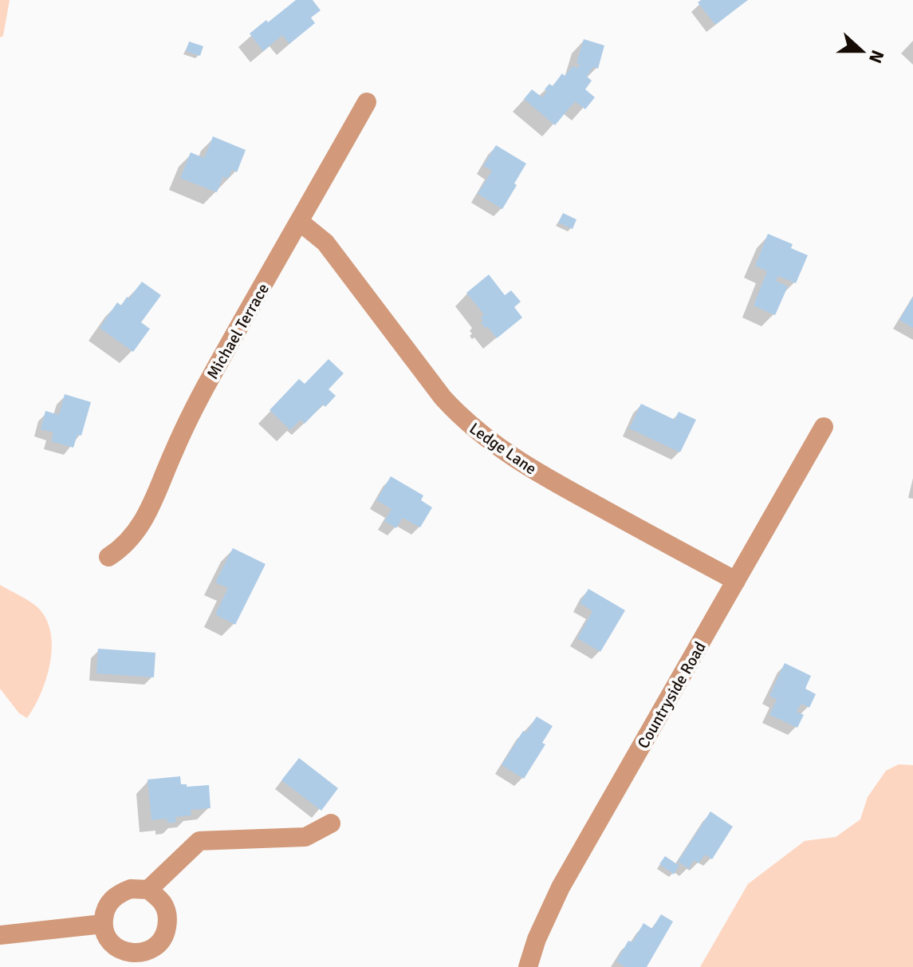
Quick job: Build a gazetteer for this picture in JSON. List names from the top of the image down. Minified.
{"streets":{"street":["Michael Terrace","Ledge Lane","Countryside Road"]},"crossings":[["Michael Terrace","Ledge Lane"],["Ledge Lane","Countryside Road"]],"north":"right"}
